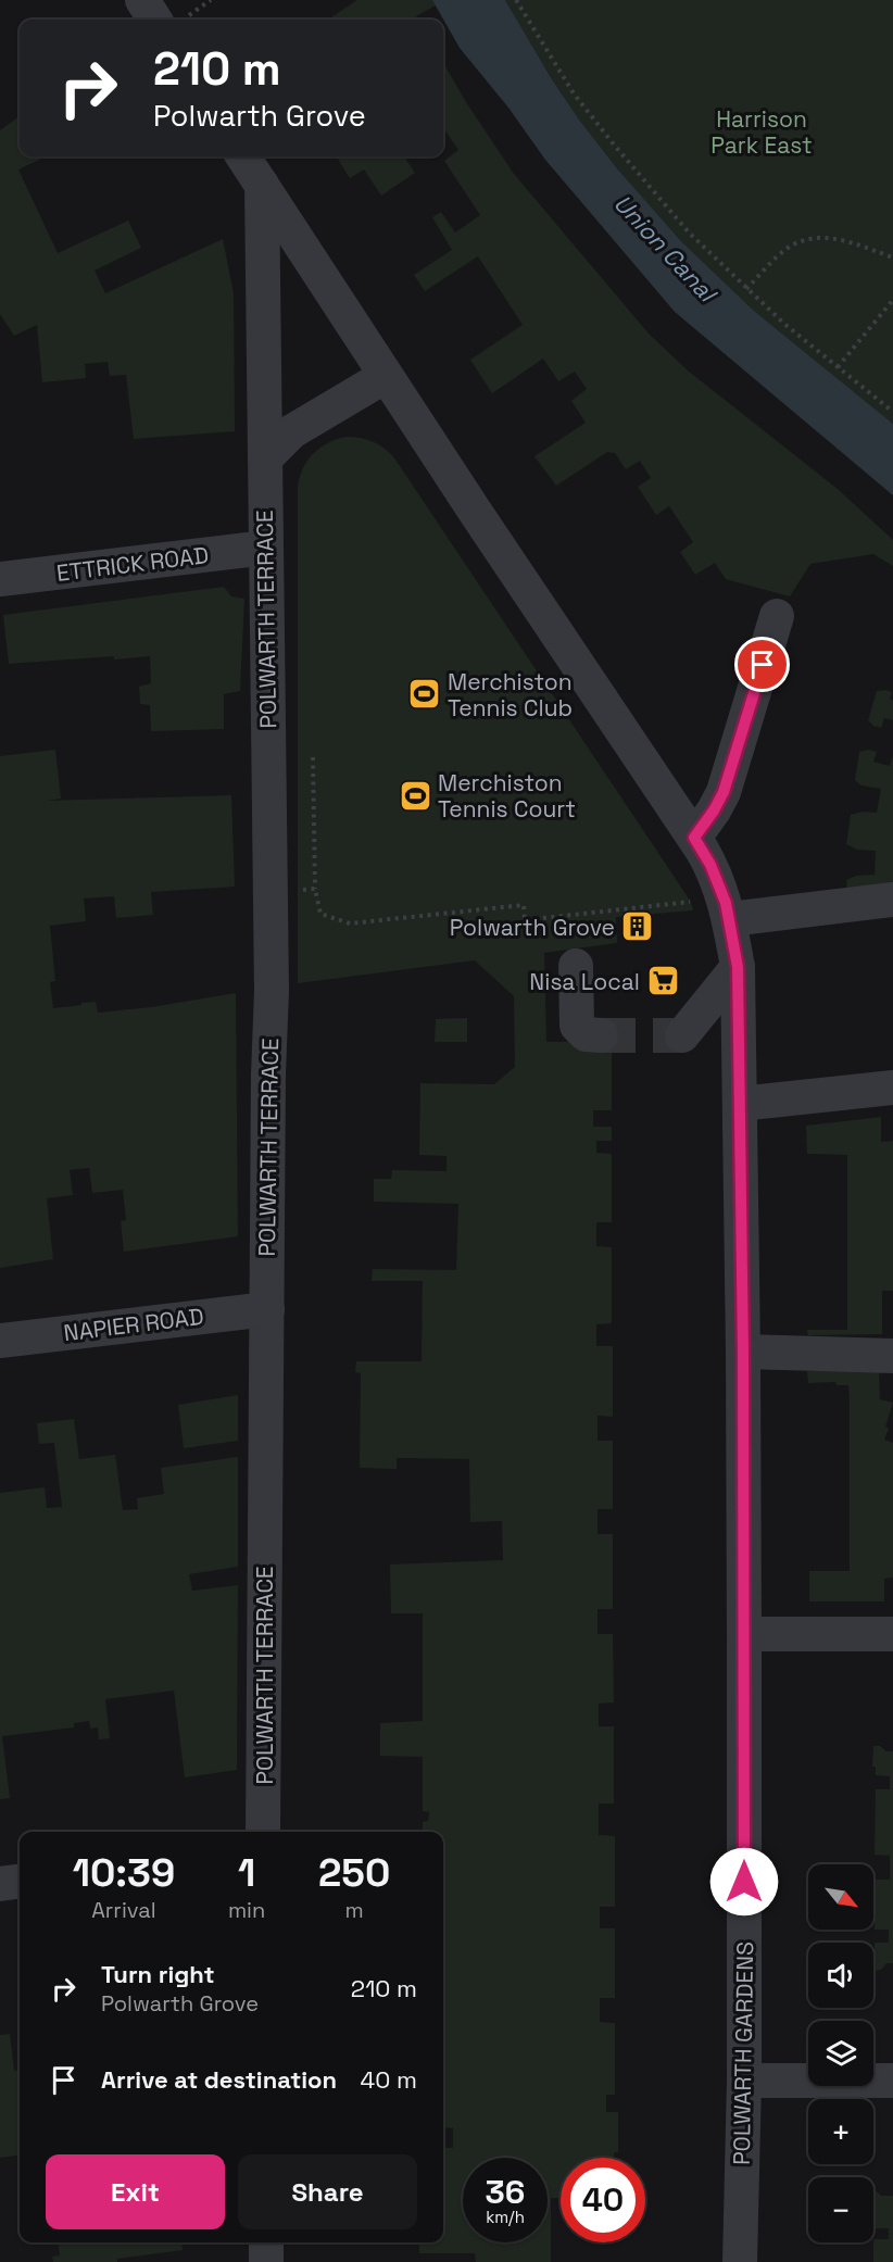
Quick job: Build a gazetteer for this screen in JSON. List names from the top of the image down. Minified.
{"streets":{"street":["ETTRICK ROAD","POLWARTH TERRACE","NAPIER ROAD","POLWARTH GARDENS"]},"crossings":[["ETTRICK ROAD","POLWARTH TERRACE"],["POLWARTH TERRACE","NAPIER ROAD"]],"water":["Union Canal"],"parks":["Harrison Park East"],"places":{"sports":["Merchiston Tennis Club","Merchiston Tennis Court"],"building":["Polwarth Grove"],"supermarket":["Nisa Local"]},"north":"bottom right","page":{"turn":["210 m","Polwarth Grove"],"eta":["10:39","Arrival","1","min","250","m"],"map_buttons":["+","−"],"list":[{"name":"Turn right","note":"Polwarth Grove","value":"210 m"},{"name":"Arrive at destination","value":"40 m"}],"buttons":["Exit","Share"],"speed":"36 km/h","limit":"40"}}
